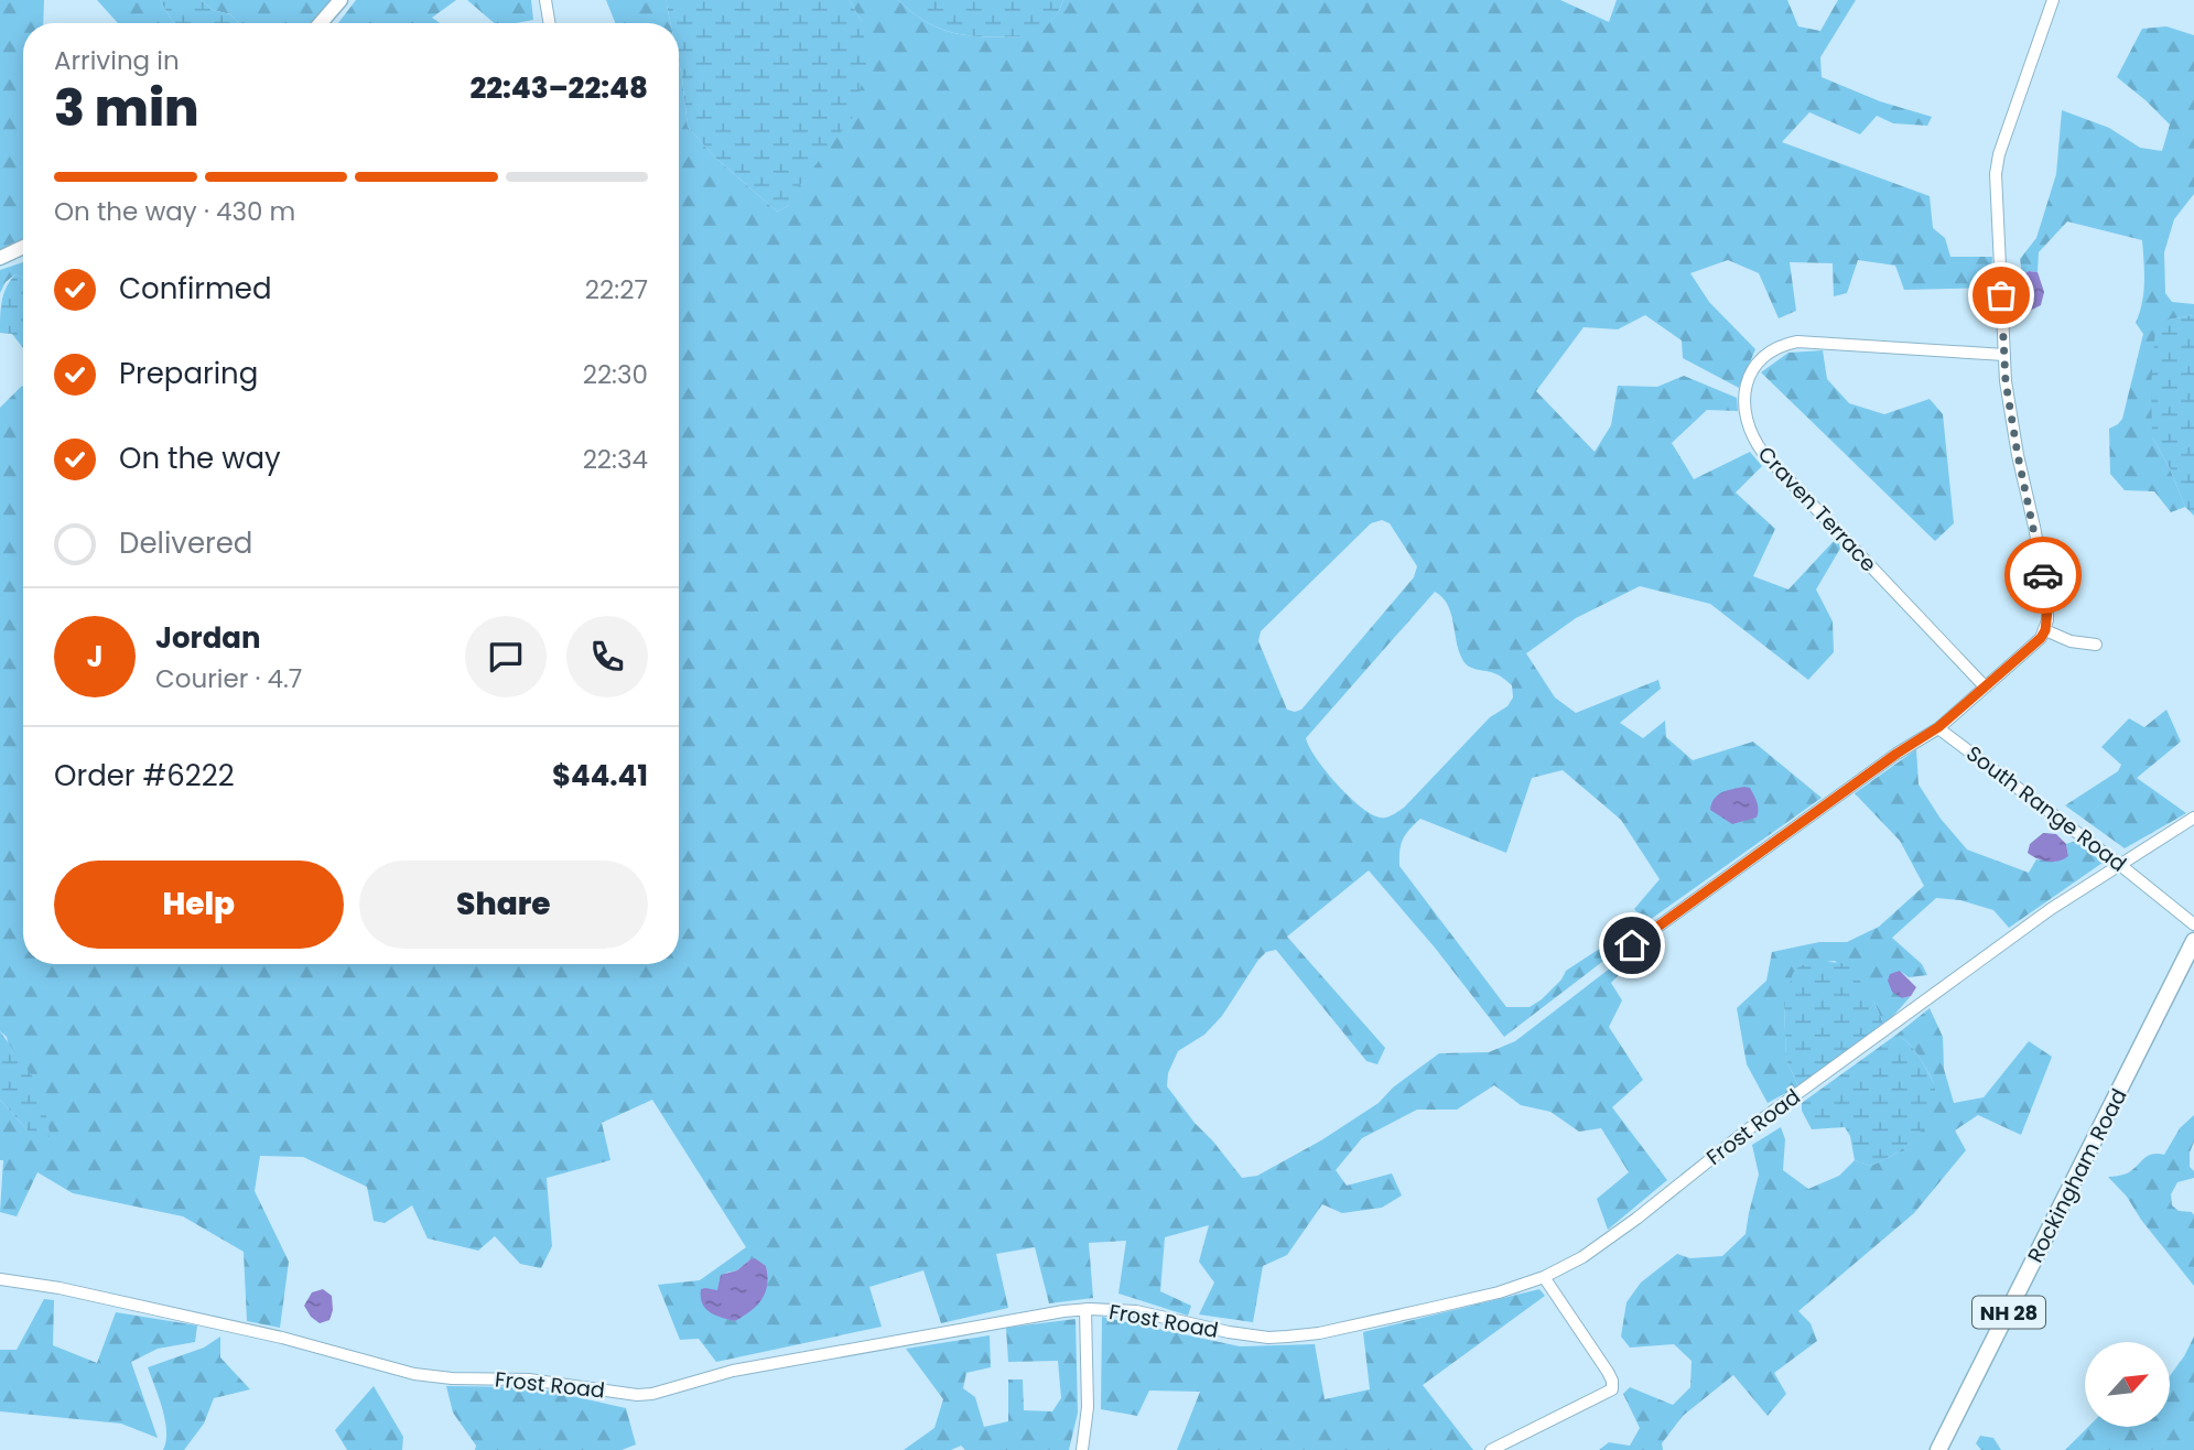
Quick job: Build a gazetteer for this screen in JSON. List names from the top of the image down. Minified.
{"streets":{"main road":["Rockingham Road","NH 28"],"street":["Craven Terrace","South Range Road","Frost Road"]},"crossings":[["South Range Road","Frost Road"]],"north":"top right","page":{"heading":["3 min","Arriving in","22:43–22:48"],"panel":["Jordan","Courier · 4.7","Order #6222","$44.41"],"bar":"On the way · 430 m","list":[["Confirmed","22:27"],["Preparing","22:30"],["On the way","22:34"],"Delivered"],"round":"J","buttons":["Help","Share"]}}
